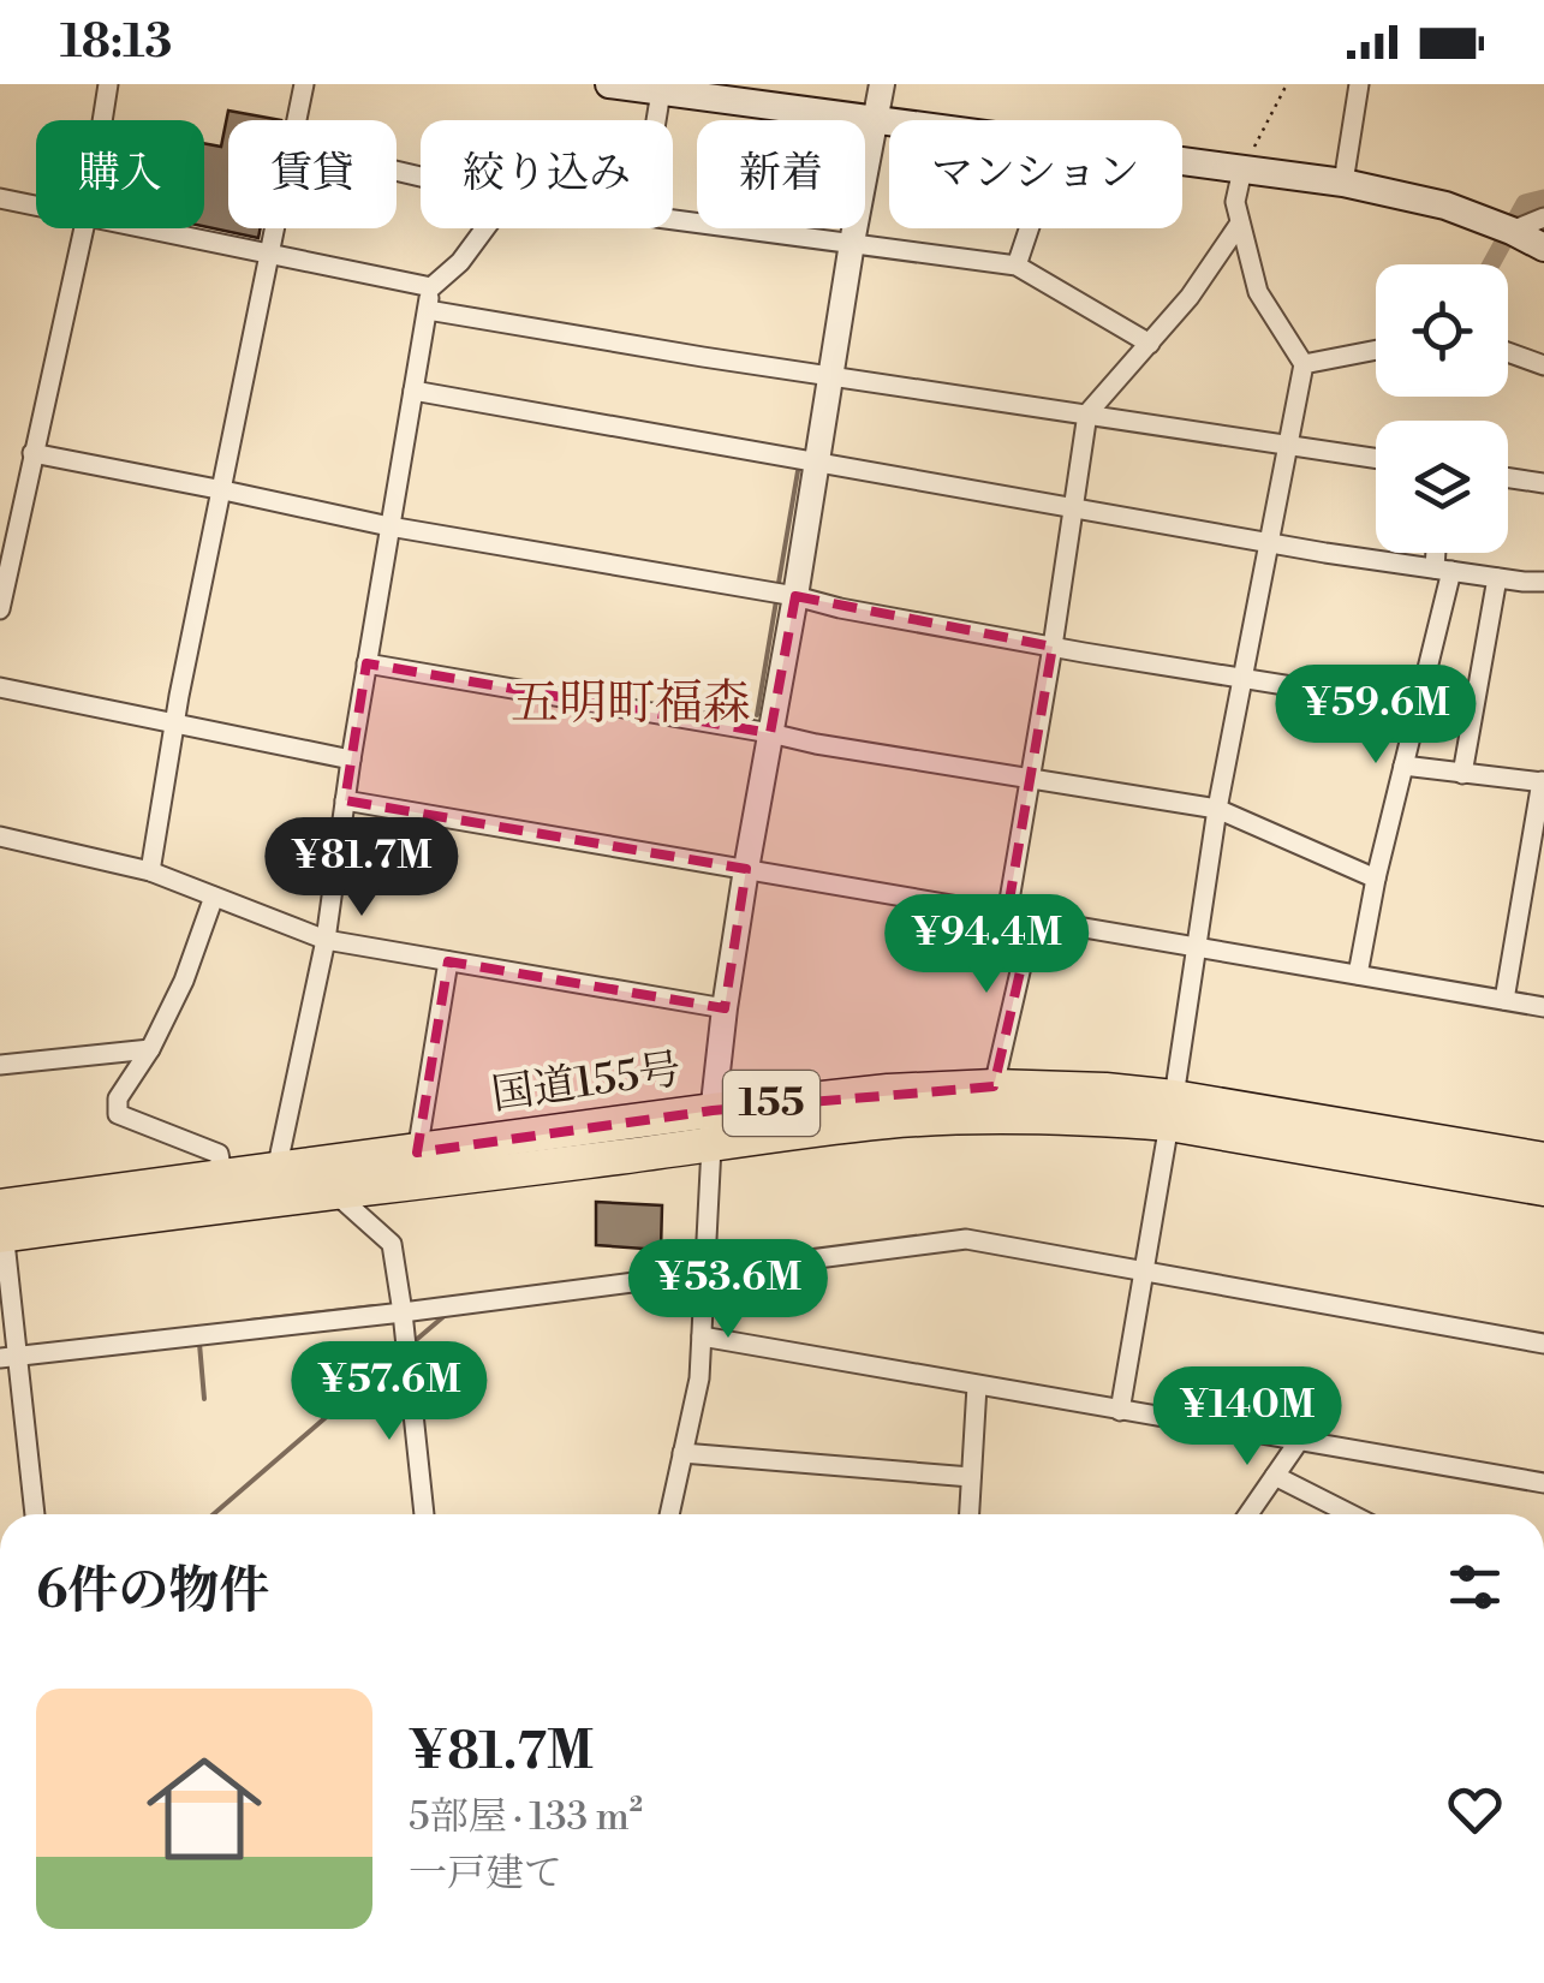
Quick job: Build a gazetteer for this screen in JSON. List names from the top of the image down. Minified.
{"streets":{"highway":["国道155号","155"]},"districts":["五明町福森"],"page":{"status":"18:13","chip":["購入","賃貸","絞り込み","新着","マンション"],"price":["¥59.6M","¥81.7M","¥94.4M","¥53.6M","¥57.6M","¥140M"],"heading":"6件の物件","list":[{"name":"¥81.7M","note":"5部屋 · 133 m² · 一戸建て"}]}}
